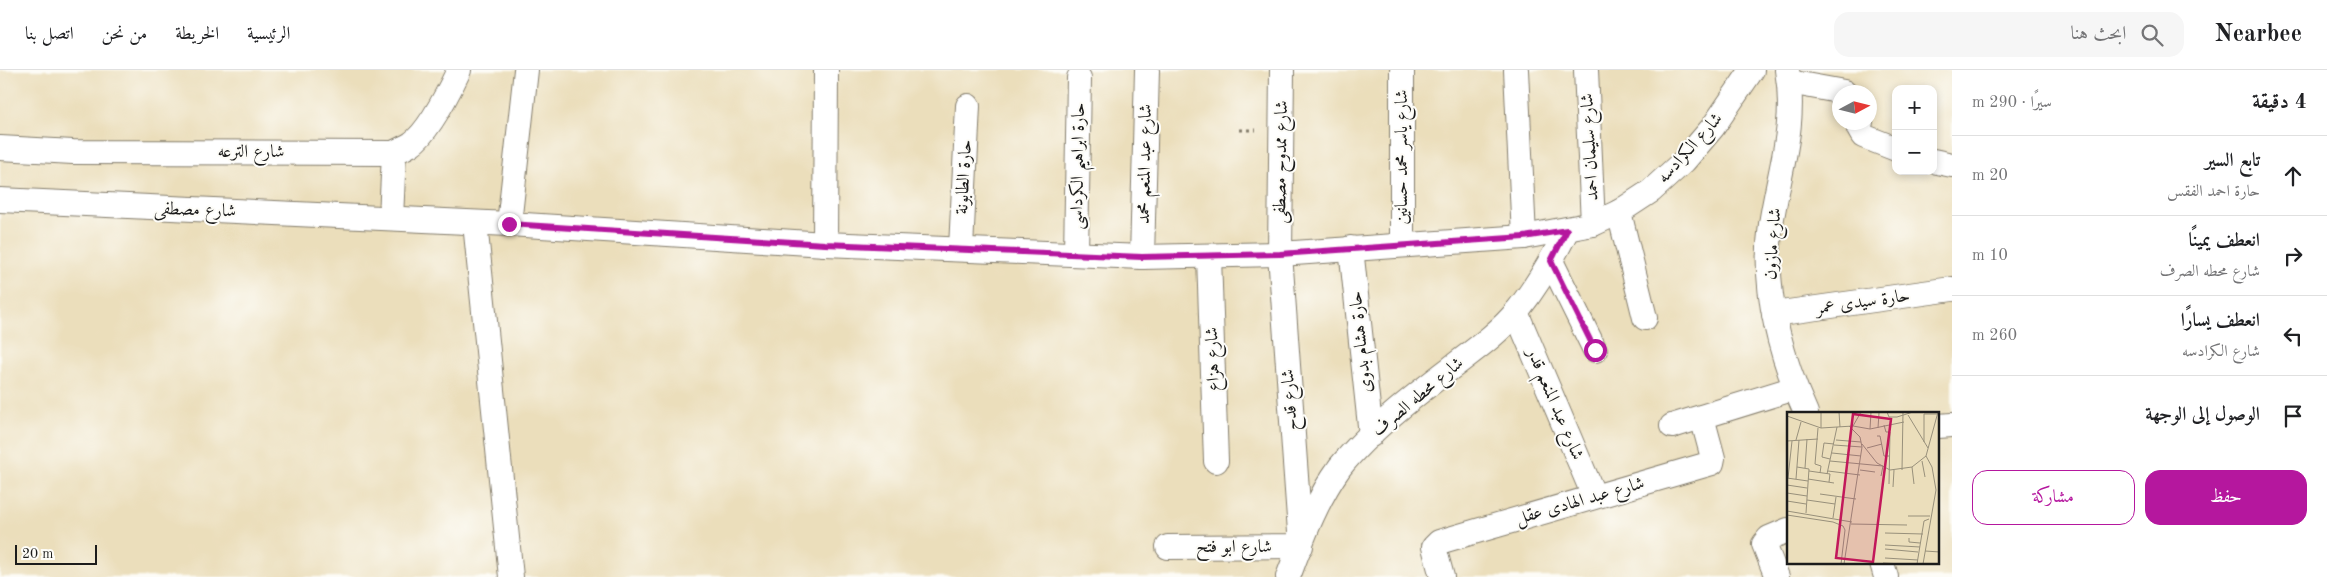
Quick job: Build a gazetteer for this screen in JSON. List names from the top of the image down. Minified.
{"streets":{"street":["شارع سليمان احمد","شارع الكرادسه","شارع الترعه","شارع ياسر محمد حسانين","شارع ممدوح مصطفى","شارع عبد المنعم محمد","حارة ابراهيم الكرداسى","حارة الطابونة","شارع مصطفى","شارع مازون","حارة سيدى عمر","حارة هشام بدوى","شارع هزاع","شارع محطه الصرف","شارع قدح","شارع عبد المنعم قدر","شارع عبد الهادى عقل","شارع ابو فتح"]},"crossings":[["شارع سليمان احمد","شارع الكرادسه"],["شارع الكرادسه","شارع ياسر محمد حسانين"],["شارع الكرادسه","شارع ممدوح مصطفى"],["شارع الكرادسه","شارع عبد المنعم محمد"],["شارع الكرادسه","حارة ابراهيم الكرداسى"],["شارع الكرادسه","حارة الطابونة"],["شارع الكرادسه","شارع مصطفى"],["شارع الكرادسه","حارة هشام بدوى"],["شارع الكرادسه","شارع هزاع"],["شارع الكرادسه","شارع محطه الصرف"],["شارع الكرادسه","شارع قدح"],["شارع ممدوح مصطفى","شارع قدح"],["شارع مازون","حارة سيدى عمر"],["حارة هشام بدوى","شارع محطه الصرف"],["شارع محطه الصرف","شارع قدح"],["شارع محطه الصرف","شارع عبد المنعم قدر"],["شارع محطه الصرف","شارع ابو فتح"],["شارع قدح","شارع ابو فتح"],["شارع عبد المنعم قدر","شارع عبد الهادى عقل"]],"scale_bar":"20 m","north":"right","page":{"header":"Nearbee","search":"ابحث هنا","nav":["الرئيسية","الخريطة","من نحن","اتصل بنا"],"heading":["4 دقيقة","سيرًا · 290 m"],"map_buttons":["+","−"],"list":[["تابع السير","حارة احمد الفقس","20 m"],["انعطف يمينًا","شارع محطه الصرف","10 m"],["انعطف يسارًا","شارع الكرادسه","260 m"],"الوصول إلى الوجهة"],"buttons":["حفظ","مشاركة"],"scale":"20 m"}}
